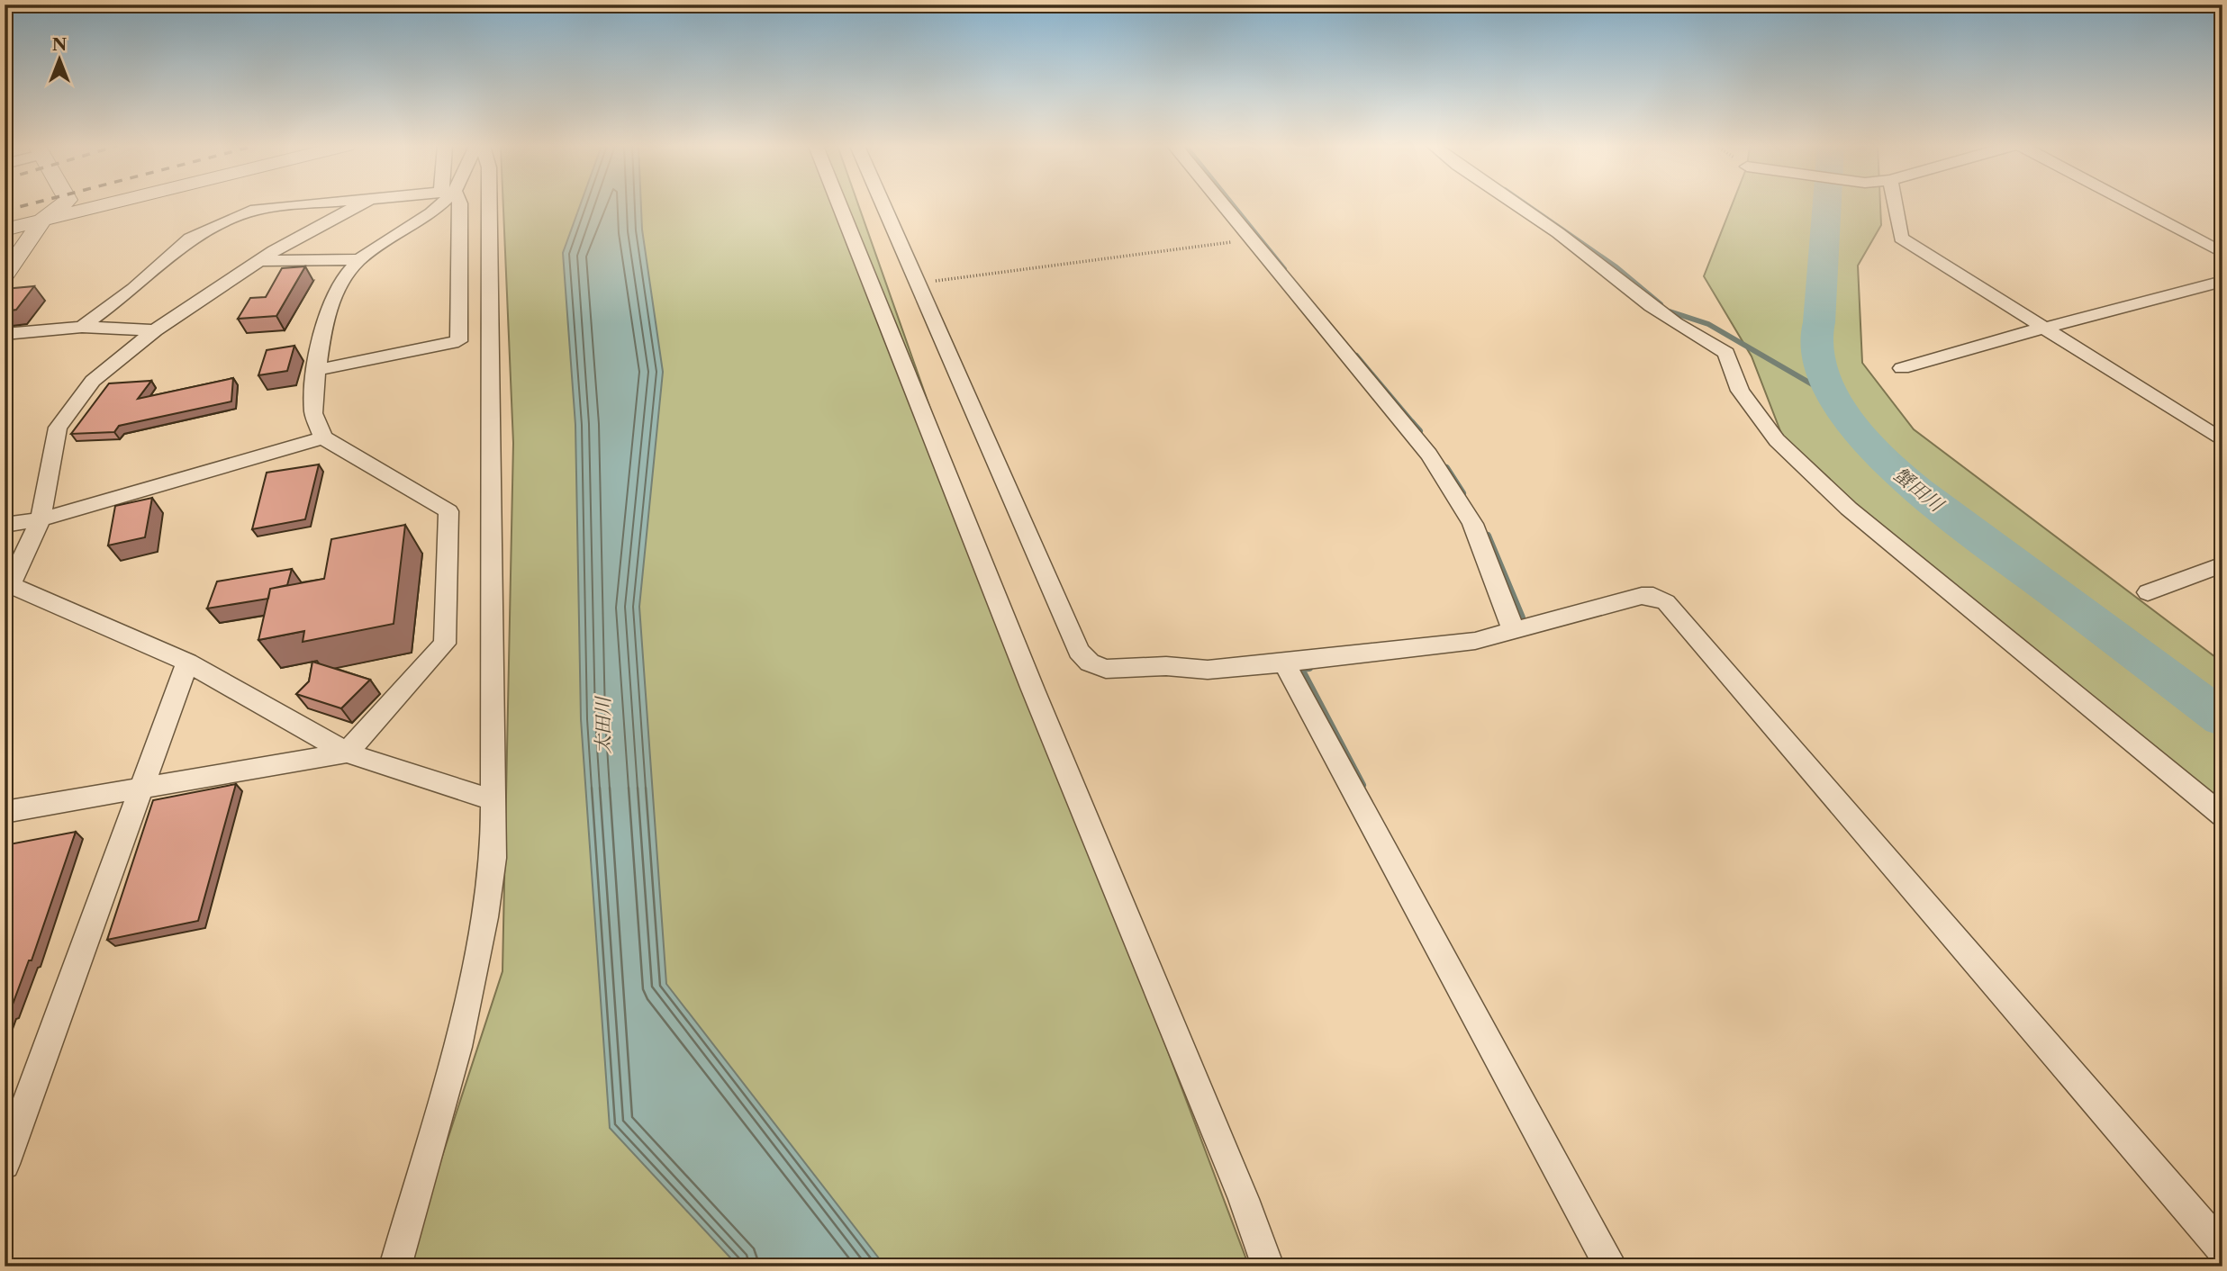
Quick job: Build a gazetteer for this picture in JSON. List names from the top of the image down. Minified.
{"water":["蟹田川","太田川"],"north":"top"}
